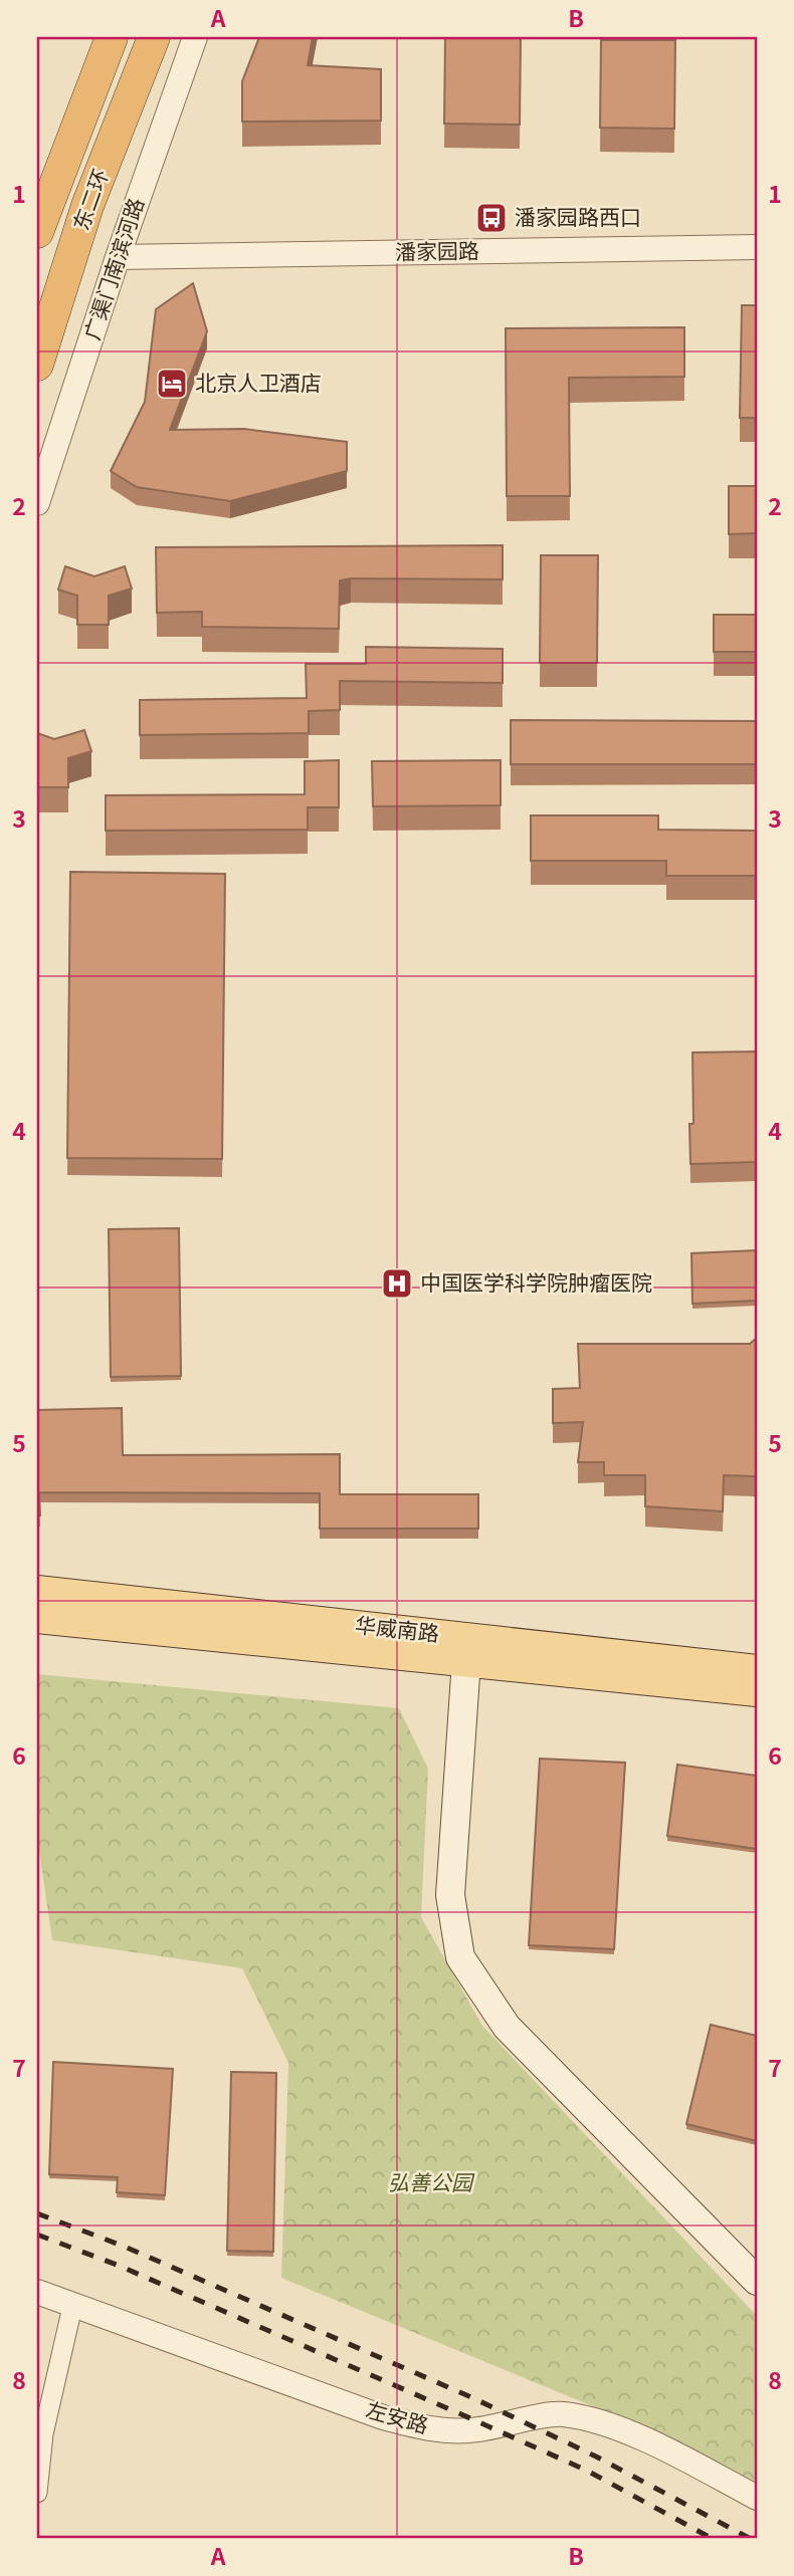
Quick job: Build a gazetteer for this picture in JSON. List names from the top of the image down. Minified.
{"streets":{"highway":["东二环"],"main road":["华威南路"],"street":["潘家园路","广渠门南滨河路","左安路"]},"crossings":[["潘家园路","广渠门南滨河路"]],"parks":["弘善公园"],"places":{"bus stop":["潘家园路西口"],"hotel":["北京人卫酒店"],"hospital":["中国医学科学院肿瘤医院"]},"grid":{"columns":["A","B"],"rows":["1","2","3","4","5","6","7","8"]}}
